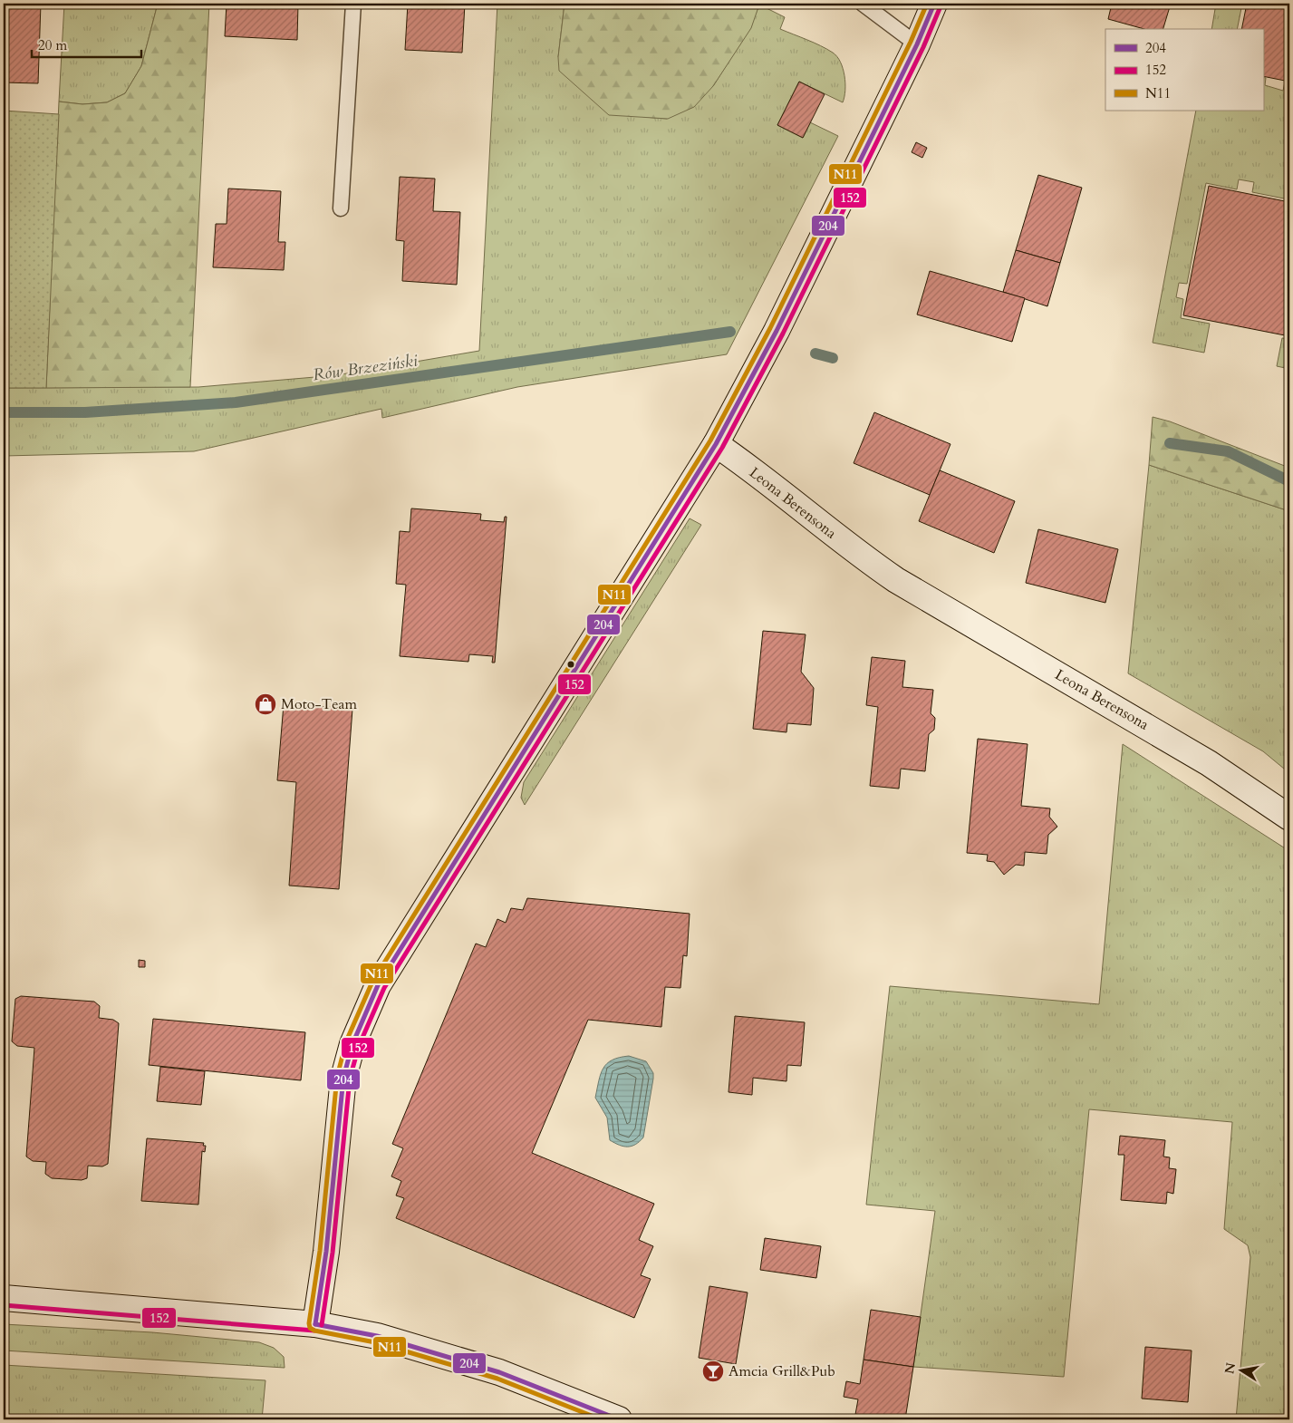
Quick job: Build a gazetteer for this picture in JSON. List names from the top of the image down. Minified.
{"streets":{"street":["Leona Berensona"]},"water":["Rów Brzeziński"],"places":{"shop":["Moto-Team"],"bar":["Amcia Grill&Pub"]},"lines":["transit line 204","transit line N11","transit line 152"],"legend":["204","152","N11"],"scale_bar":"20 m","north":"left"}
